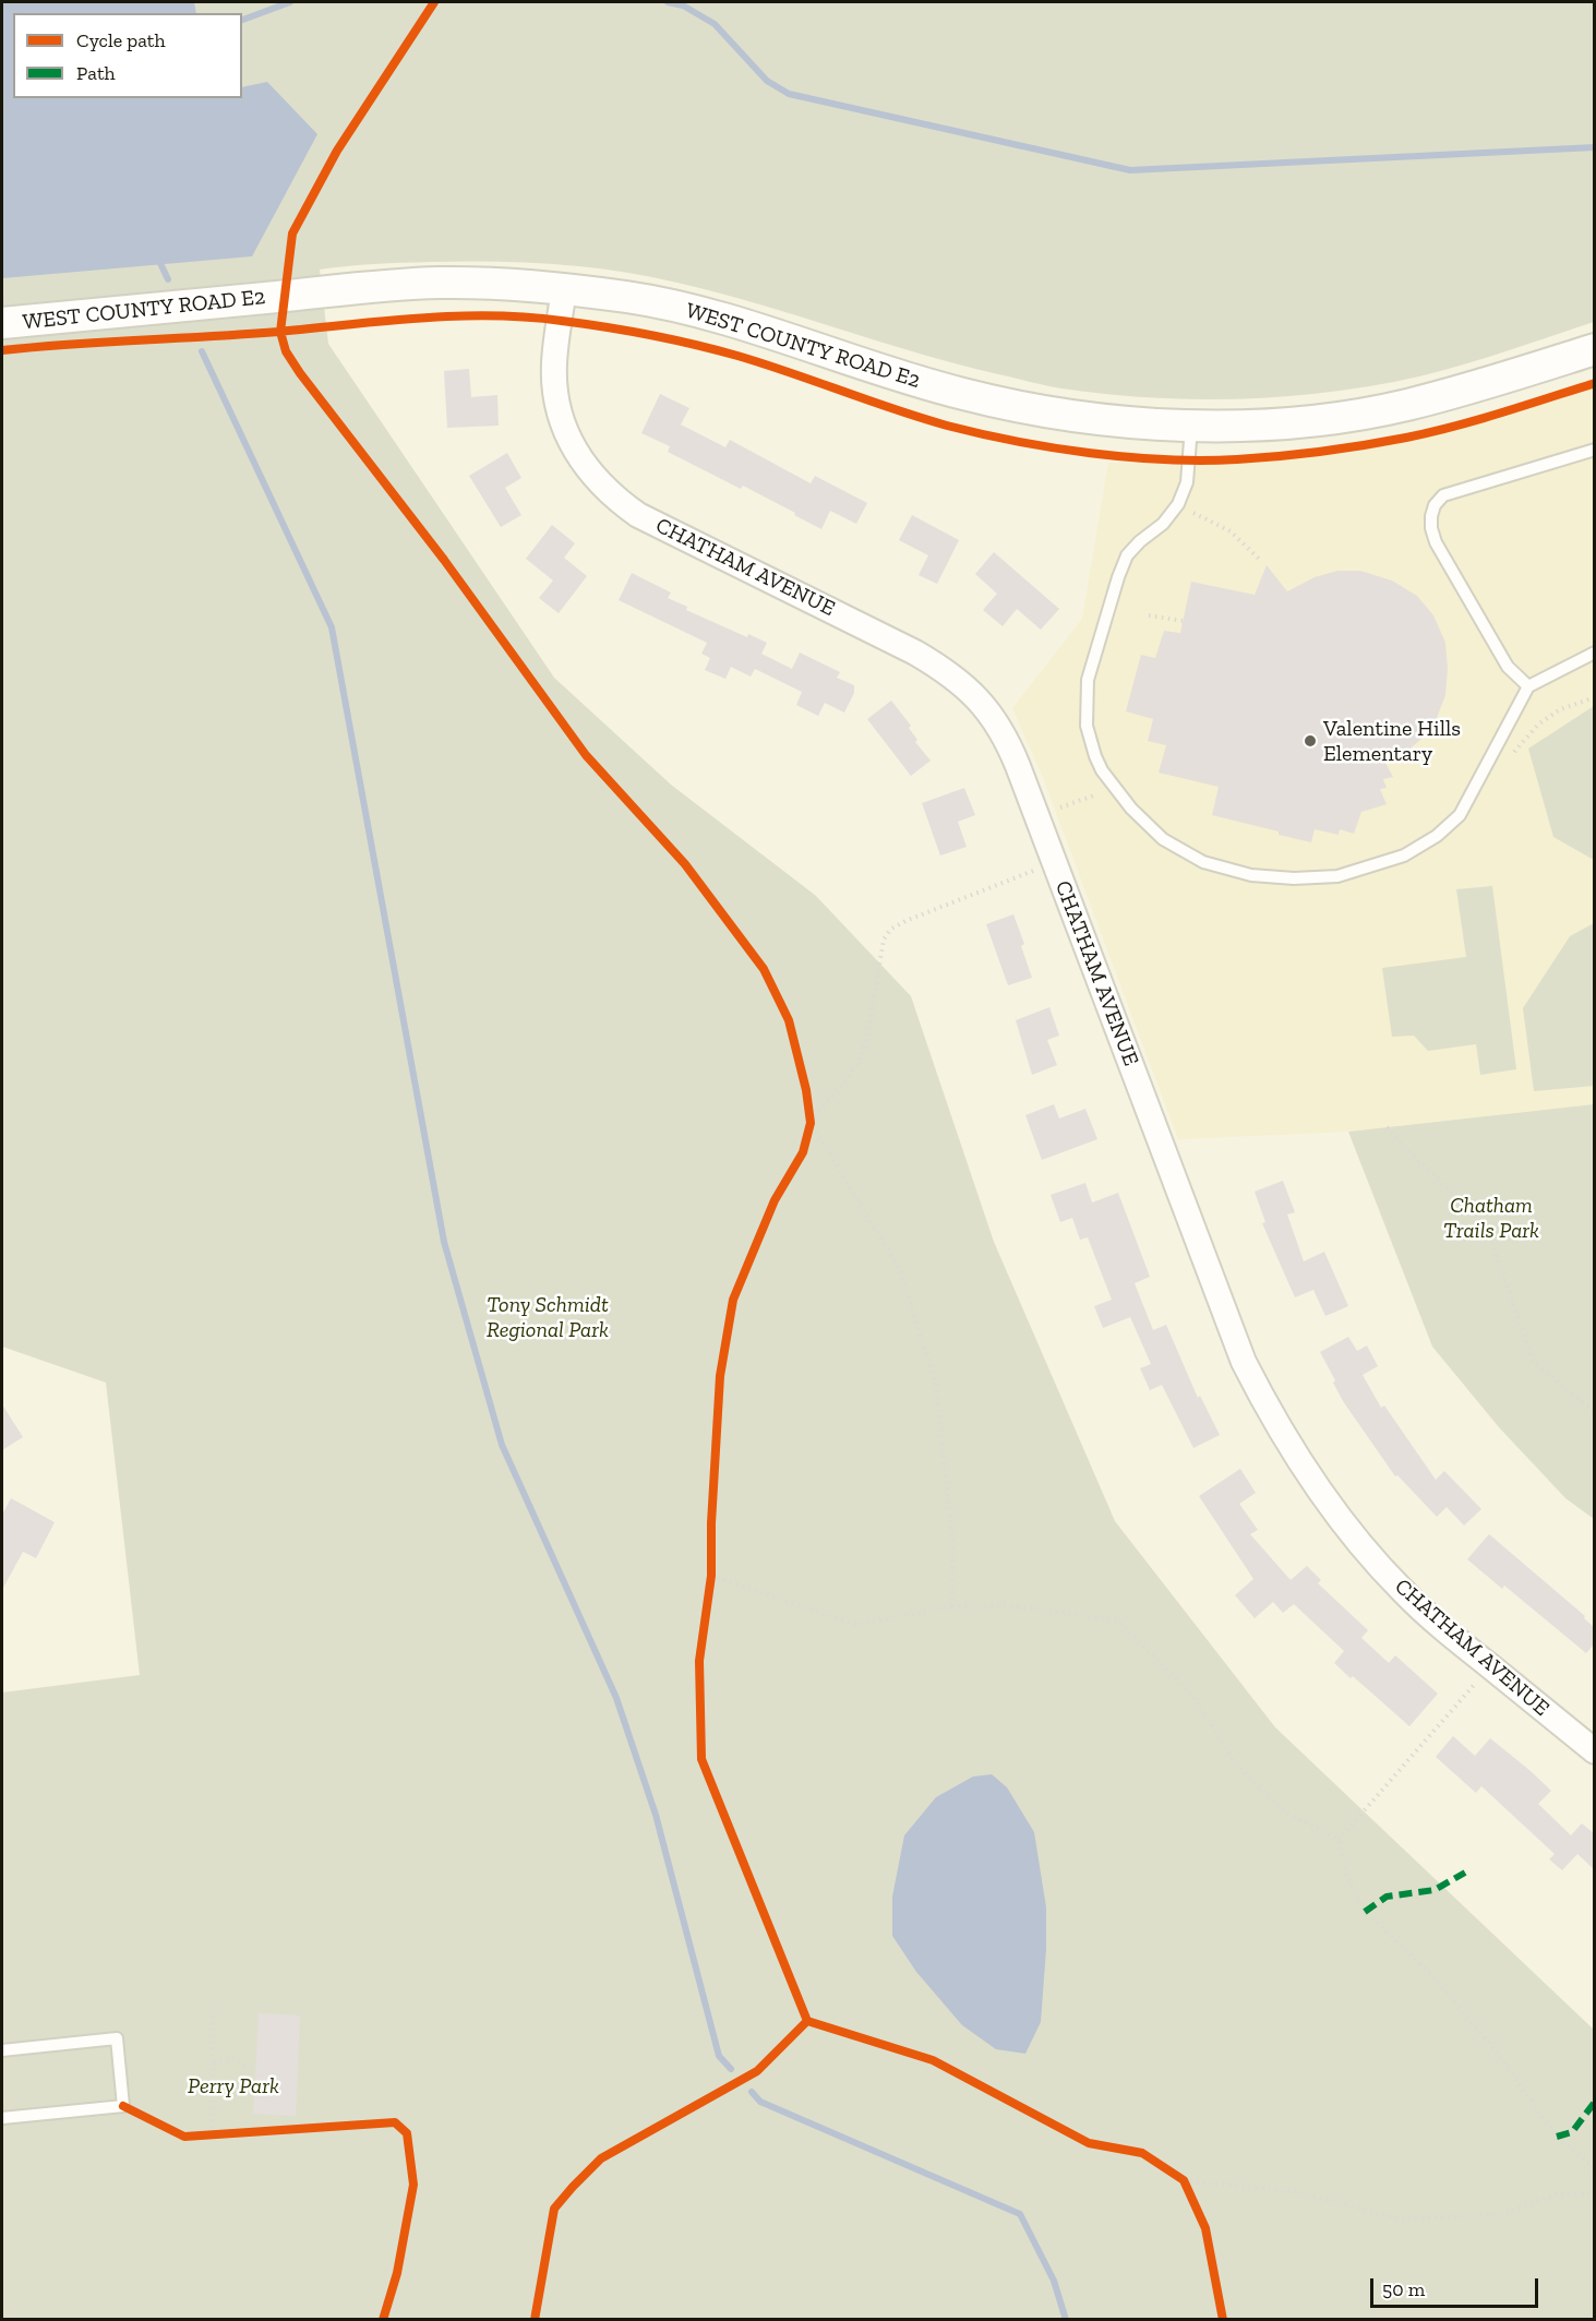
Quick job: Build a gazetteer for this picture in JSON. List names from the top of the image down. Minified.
{"streets":{"street":["WEST COUNTY ROAD E2","CHATHAM AVENUE"]},"crossings":[["WEST COUNTY ROAD E2","CHATHAM AVENUE"]],"parks":["Chatham Trails Park","Tony Schmidt Regional Park","Perry Park"],"places":["Valentine Hills Elementary"],"legend":["Cycle path","Path"],"scale_bar":"50 m"}
